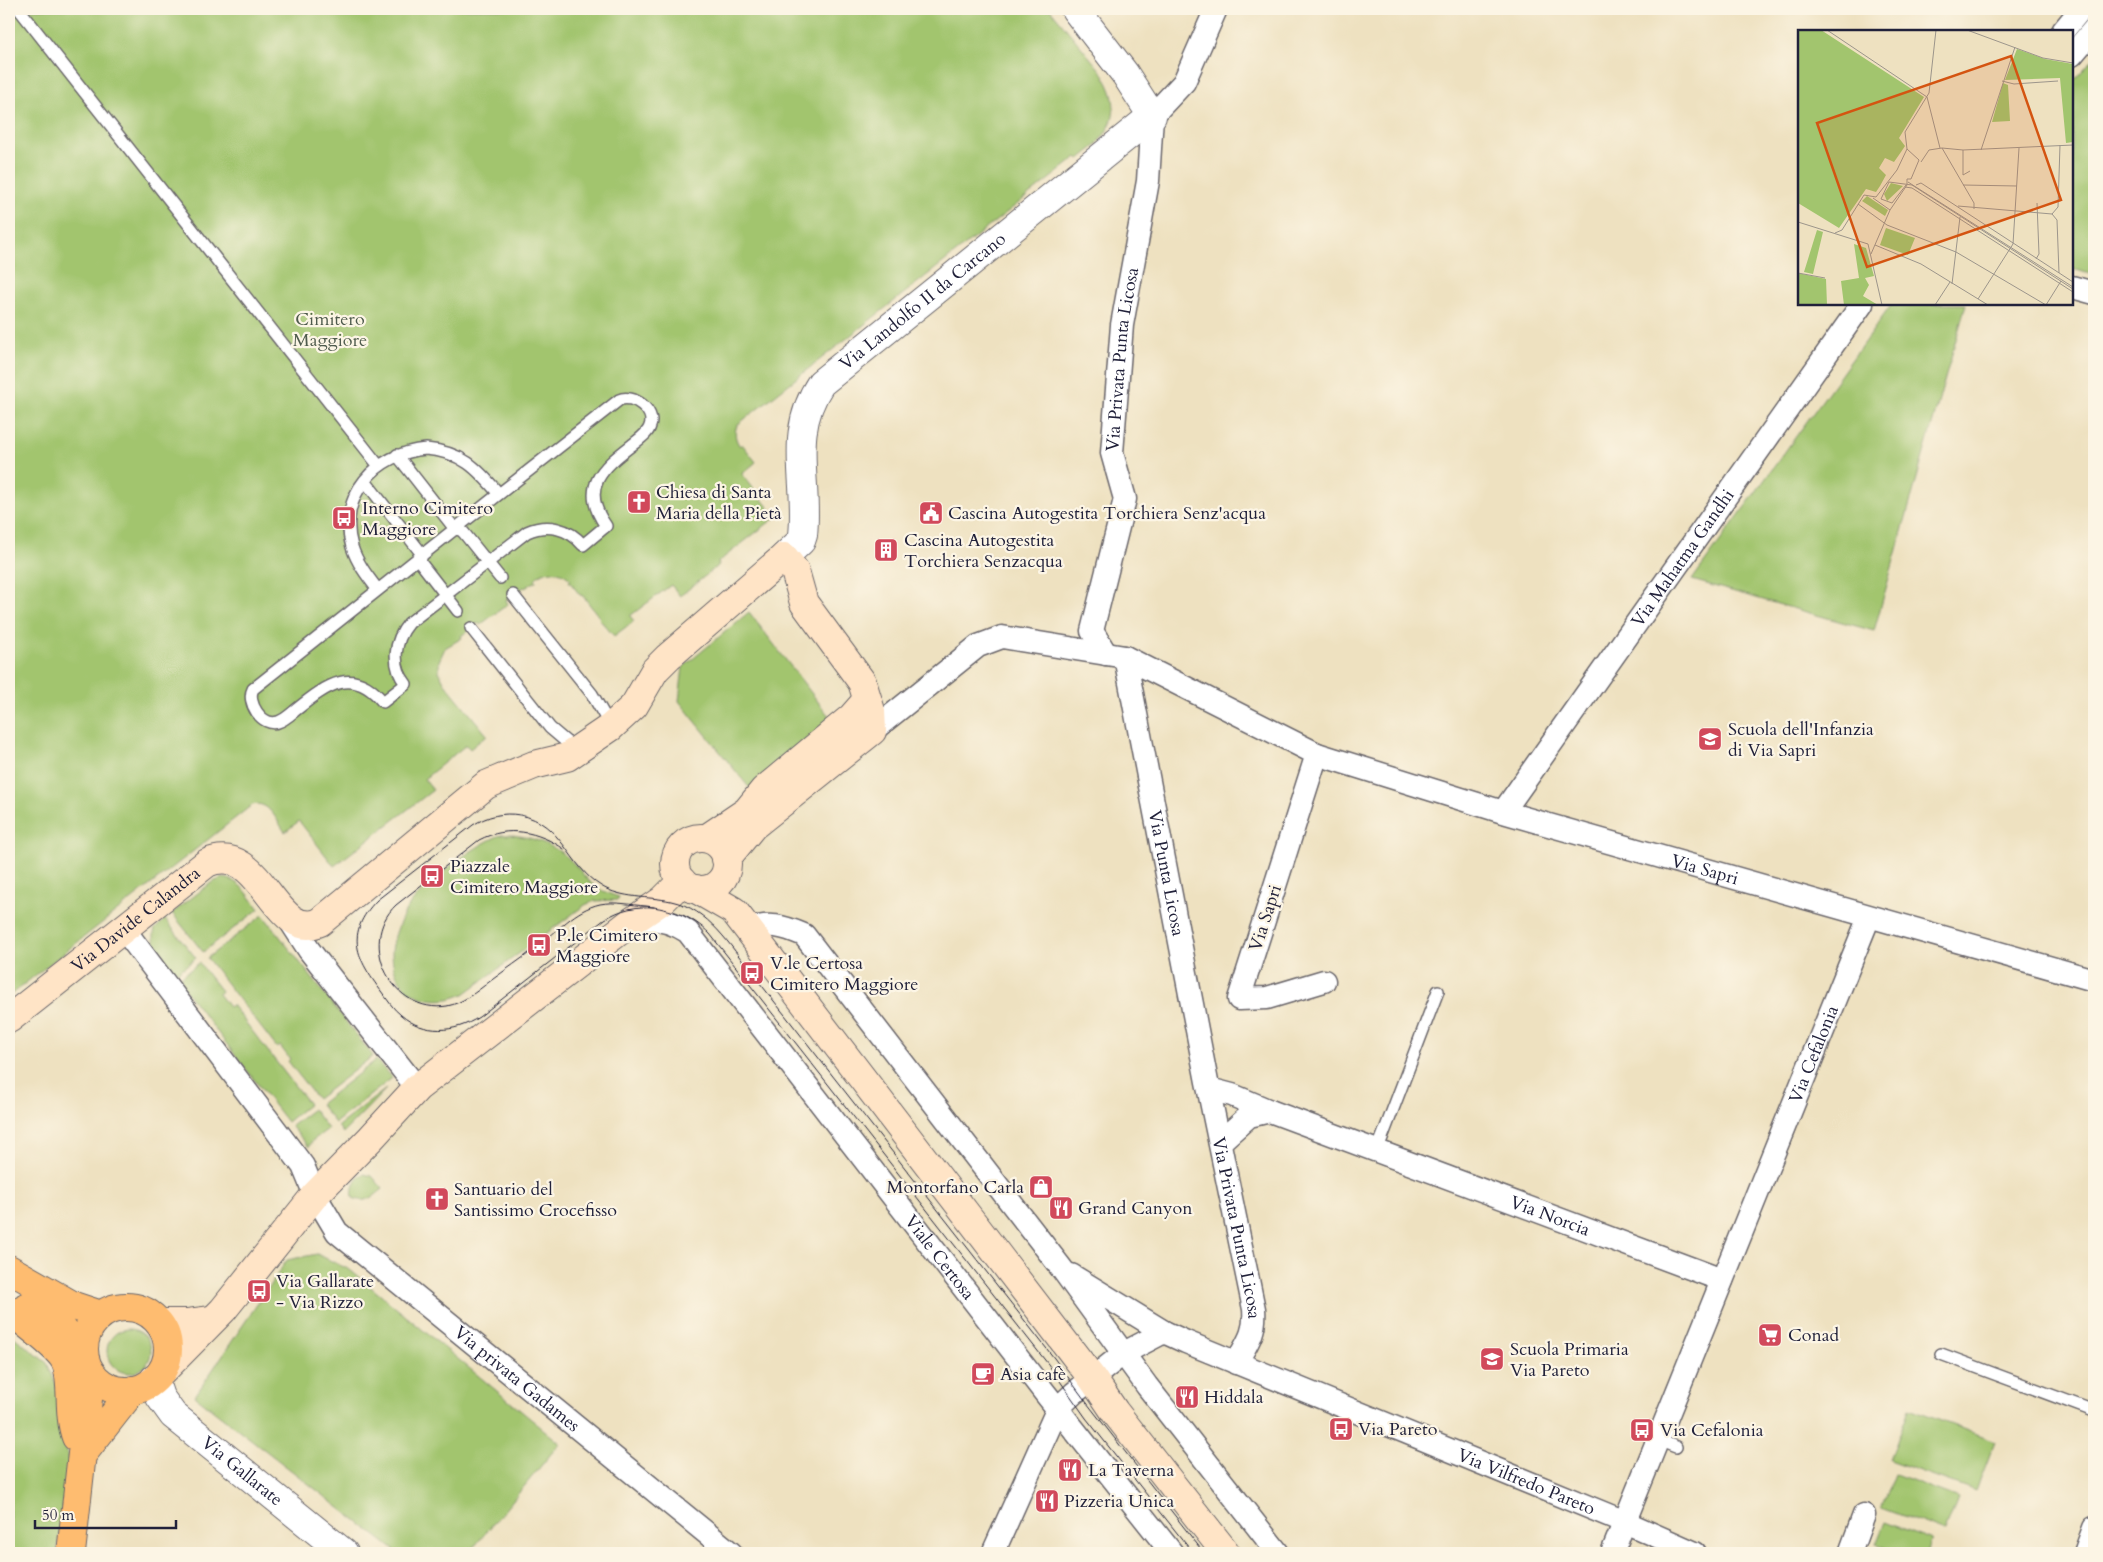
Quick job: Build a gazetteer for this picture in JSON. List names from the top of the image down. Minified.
{"streets":{"main road":["Via Davide Calandra"],"street":["Via Landolfo II da Carcano","Via Privata Punta Licosa","Via Mahatma Gandhi","Via Sapri","Via Punta Licosa","Via Cefalonia","Via Norcia","Viale Certosa","Via privata Gadames","Via Gallarate","Via Vilfredo Pareto"]},"crossings":[["Via Landolfo II da Carcano","Via Privata Punta Licosa"],["Via Privata Punta Licosa","Via Sapri"],["Via Privata Punta Licosa","Via Punta Licosa"],["Via Privata Punta Licosa","Via Norcia"],["Via Privata Punta Licosa","Via Vilfredo Pareto"],["Via Mahatma Gandhi","Via Sapri"],["Via Sapri","Via Punta Licosa"],["Via Sapri","Via Cefalonia"],["Via Punta Licosa","Via Norcia"],["Via Cefalonia","Via Norcia"],["Via Cefalonia","Via Vilfredo Pareto"]],"parks":["Cimitero Maggiore"],"places":{"church":["Chiesa di Santa Maria della Pietà","Santuario del Santissimo Crocefisso"],"public building":["Cascina Autogestita Torchiera Senz'acqua"],"bus stop":["Interno Cimitero Maggiore","Piazzale Cimitero Maggiore","P.le Cimitero Maggiore","V.le Certosa Cimitero Maggiore","Via Gallarate - Via Rizzo","Via Pareto","Via Cefalonia"],"building":["Cascina Autogestita Torchiera Senzacqua"],"school or university":["Scuola dell'Infanzia di Via Sapri","Scuola Primaria Via Pareto"],"shop":["Montorfano Carla"],"restaurant":["Grand Canyon","Hiddala","La Taverna","Pizzeria Unica"],"supermarket":["Conad"],"cafe":["Asia cafè"]},"scale_bar":"50 m"}
